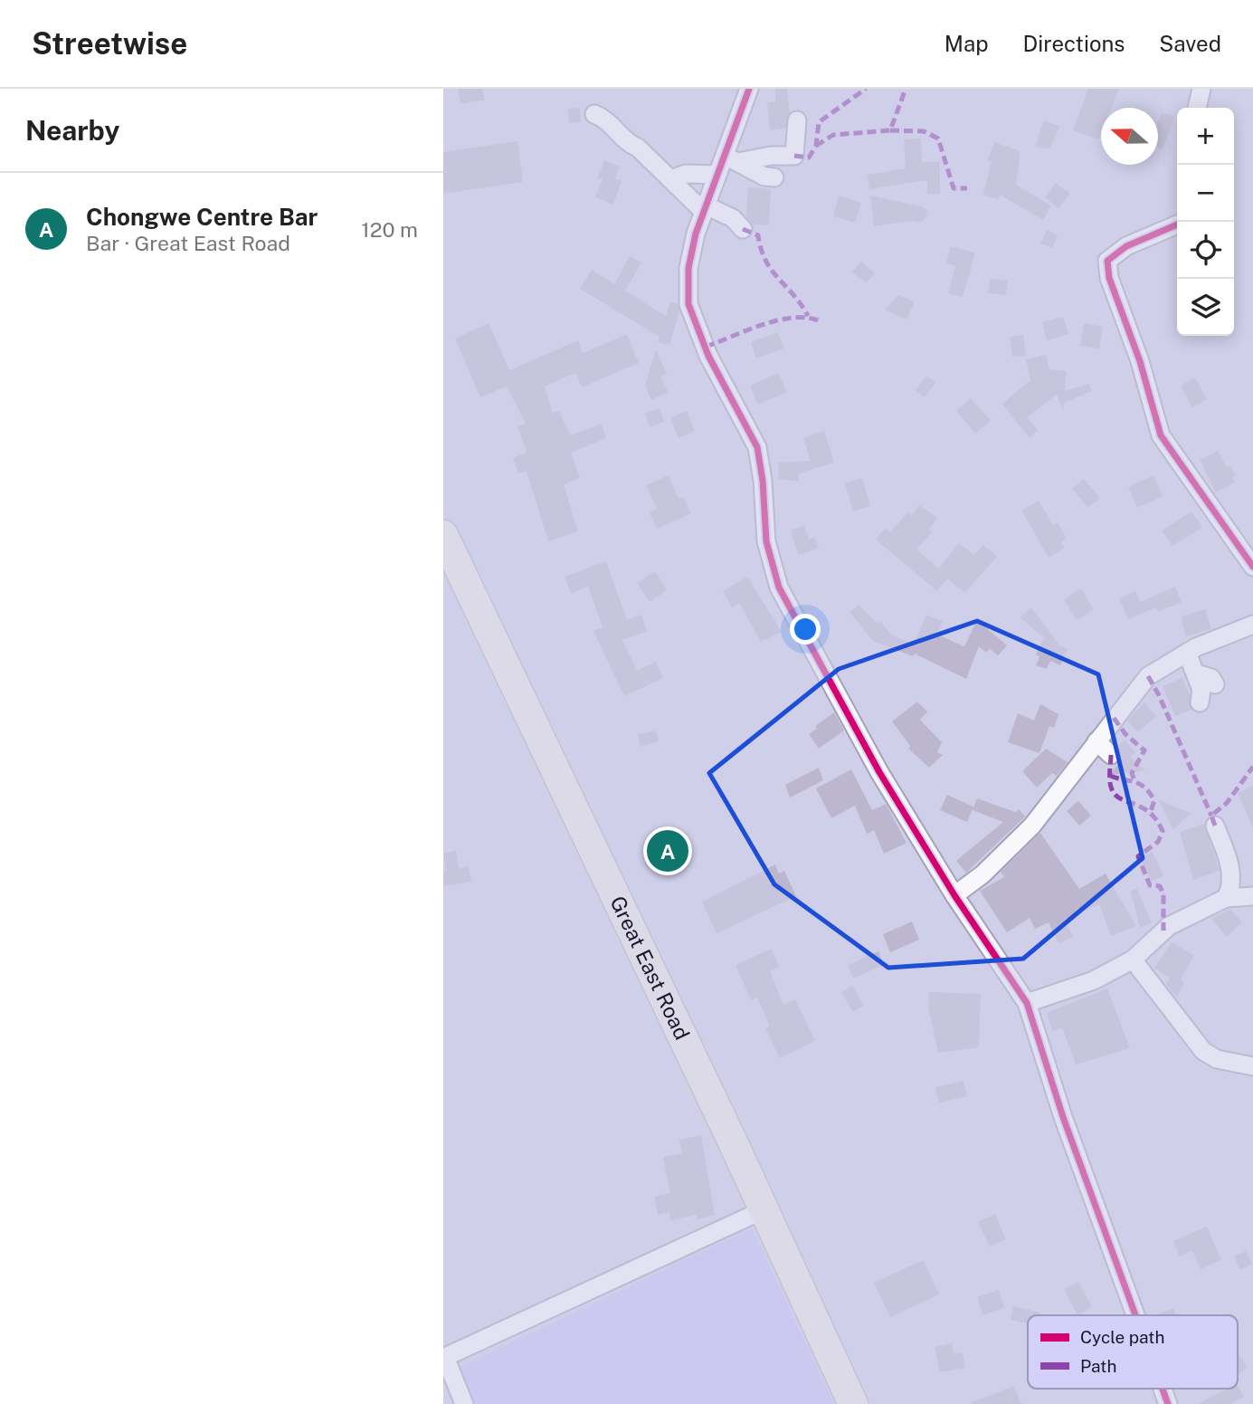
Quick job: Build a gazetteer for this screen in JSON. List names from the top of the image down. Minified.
{"streets":{"highway":["Great East Road"]},"legend":["Cycle path","Path"],"north":"left","page":{"header":"Streetwise","nav":["Map","Directions","Saved"],"heading":"Nearby","map_buttons":["+","−"],"list":[{"mark":"A","name":"Chongwe Centre Bar","note":"Bar · Great East Road","value":"120 m"}],"pins":"A"}}
